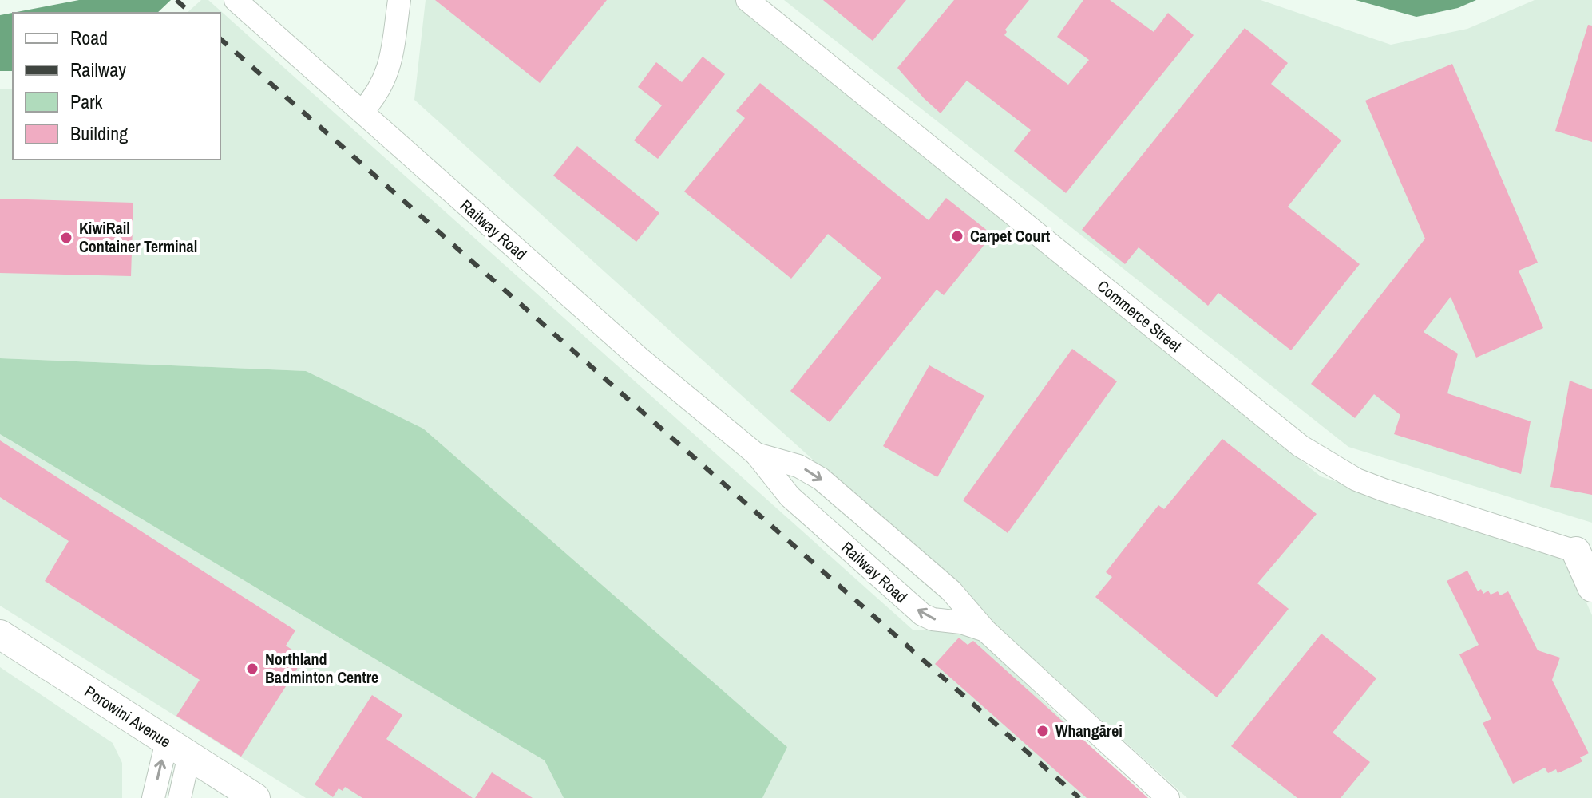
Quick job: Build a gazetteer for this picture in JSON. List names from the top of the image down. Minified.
{"streets":{"main road":["Commerce Street","Porowini Avenue"],"street":["Railway Road"]},"places":["Carpet Court","KiwiRail Container Terminal","Northland Badminton Centre","Whangārei"],"legend":["Road","Railway","Park","Building"]}
